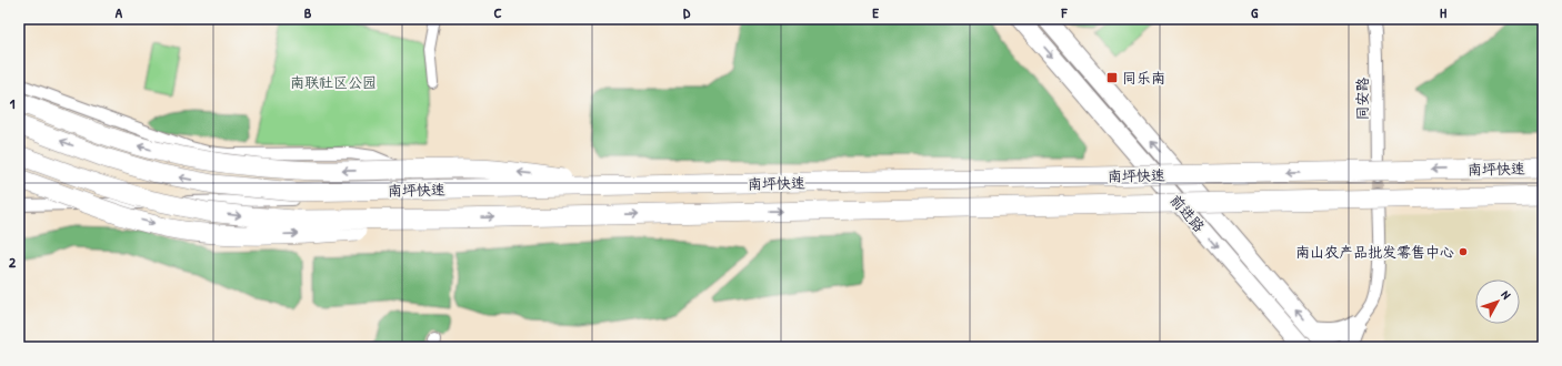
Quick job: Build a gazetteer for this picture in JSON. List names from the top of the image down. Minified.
{"streets":{"highway":["南坪快速"],"main road":["前进路"],"street":["同安路"]},"parks":["南联社区公园"],"places":{"transit":["同乐南"],"other":["南山农产品批发零售中心"]},"north":"top right","grid":{"columns":["A","B","C","D","E","F","G","H"],"rows":["1","2"]}}
